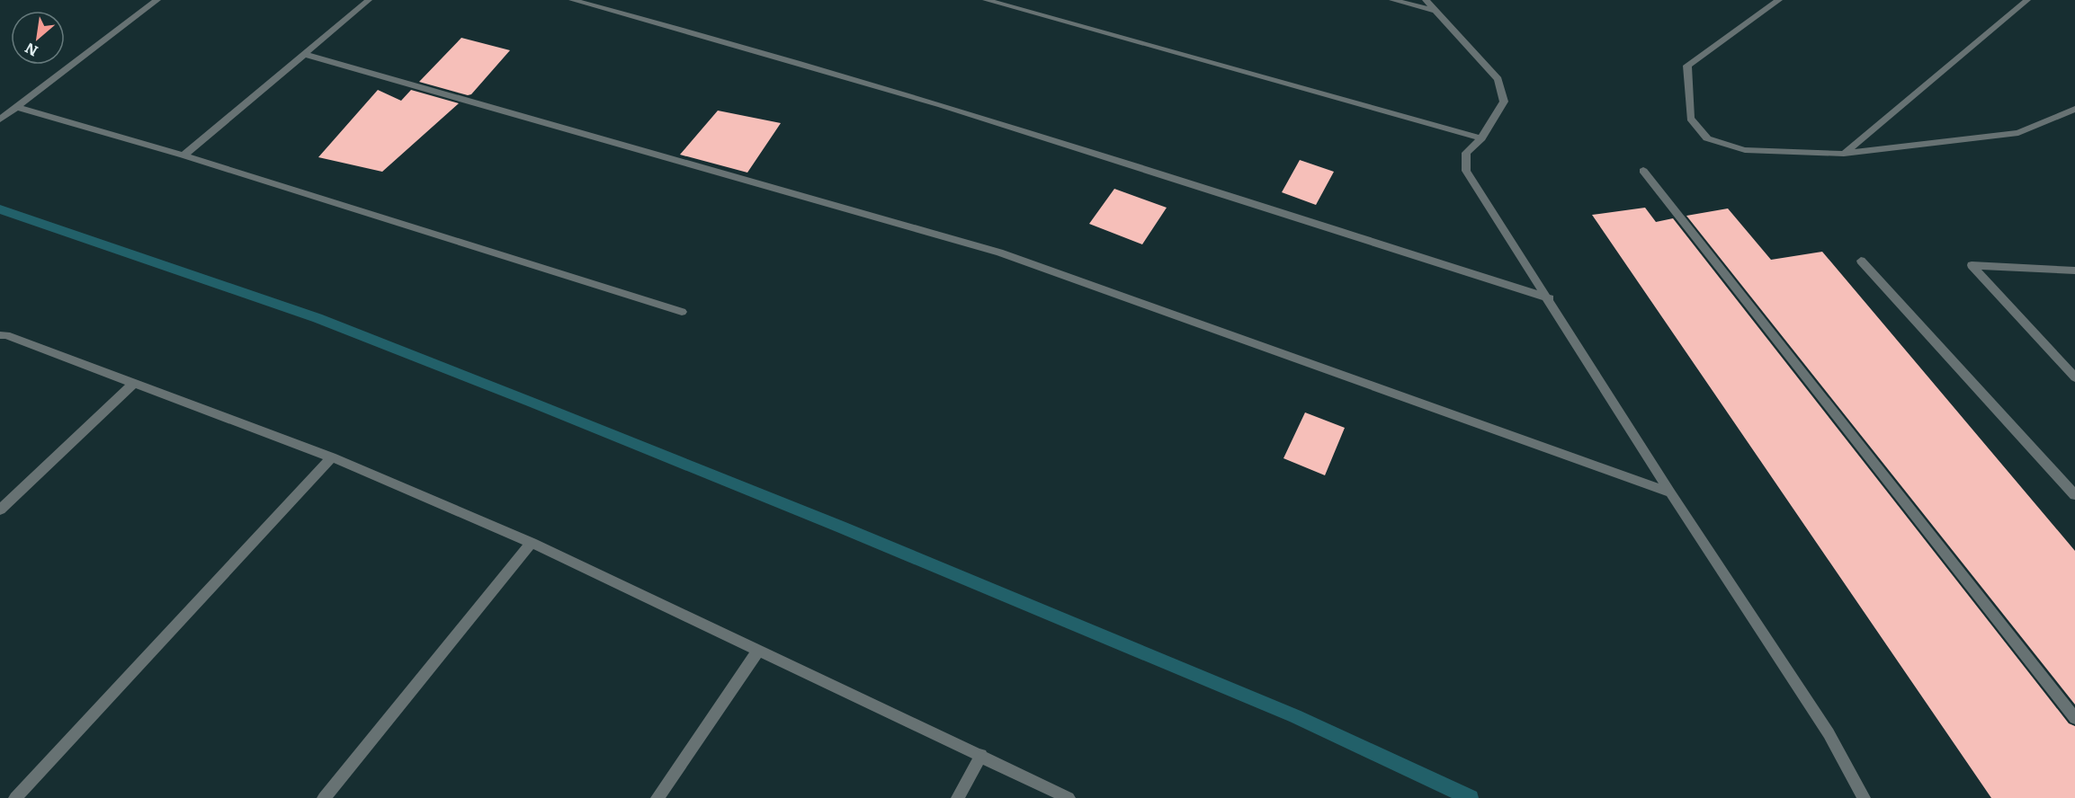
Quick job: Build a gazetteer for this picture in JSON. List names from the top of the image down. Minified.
{"north":"bottom left"}
